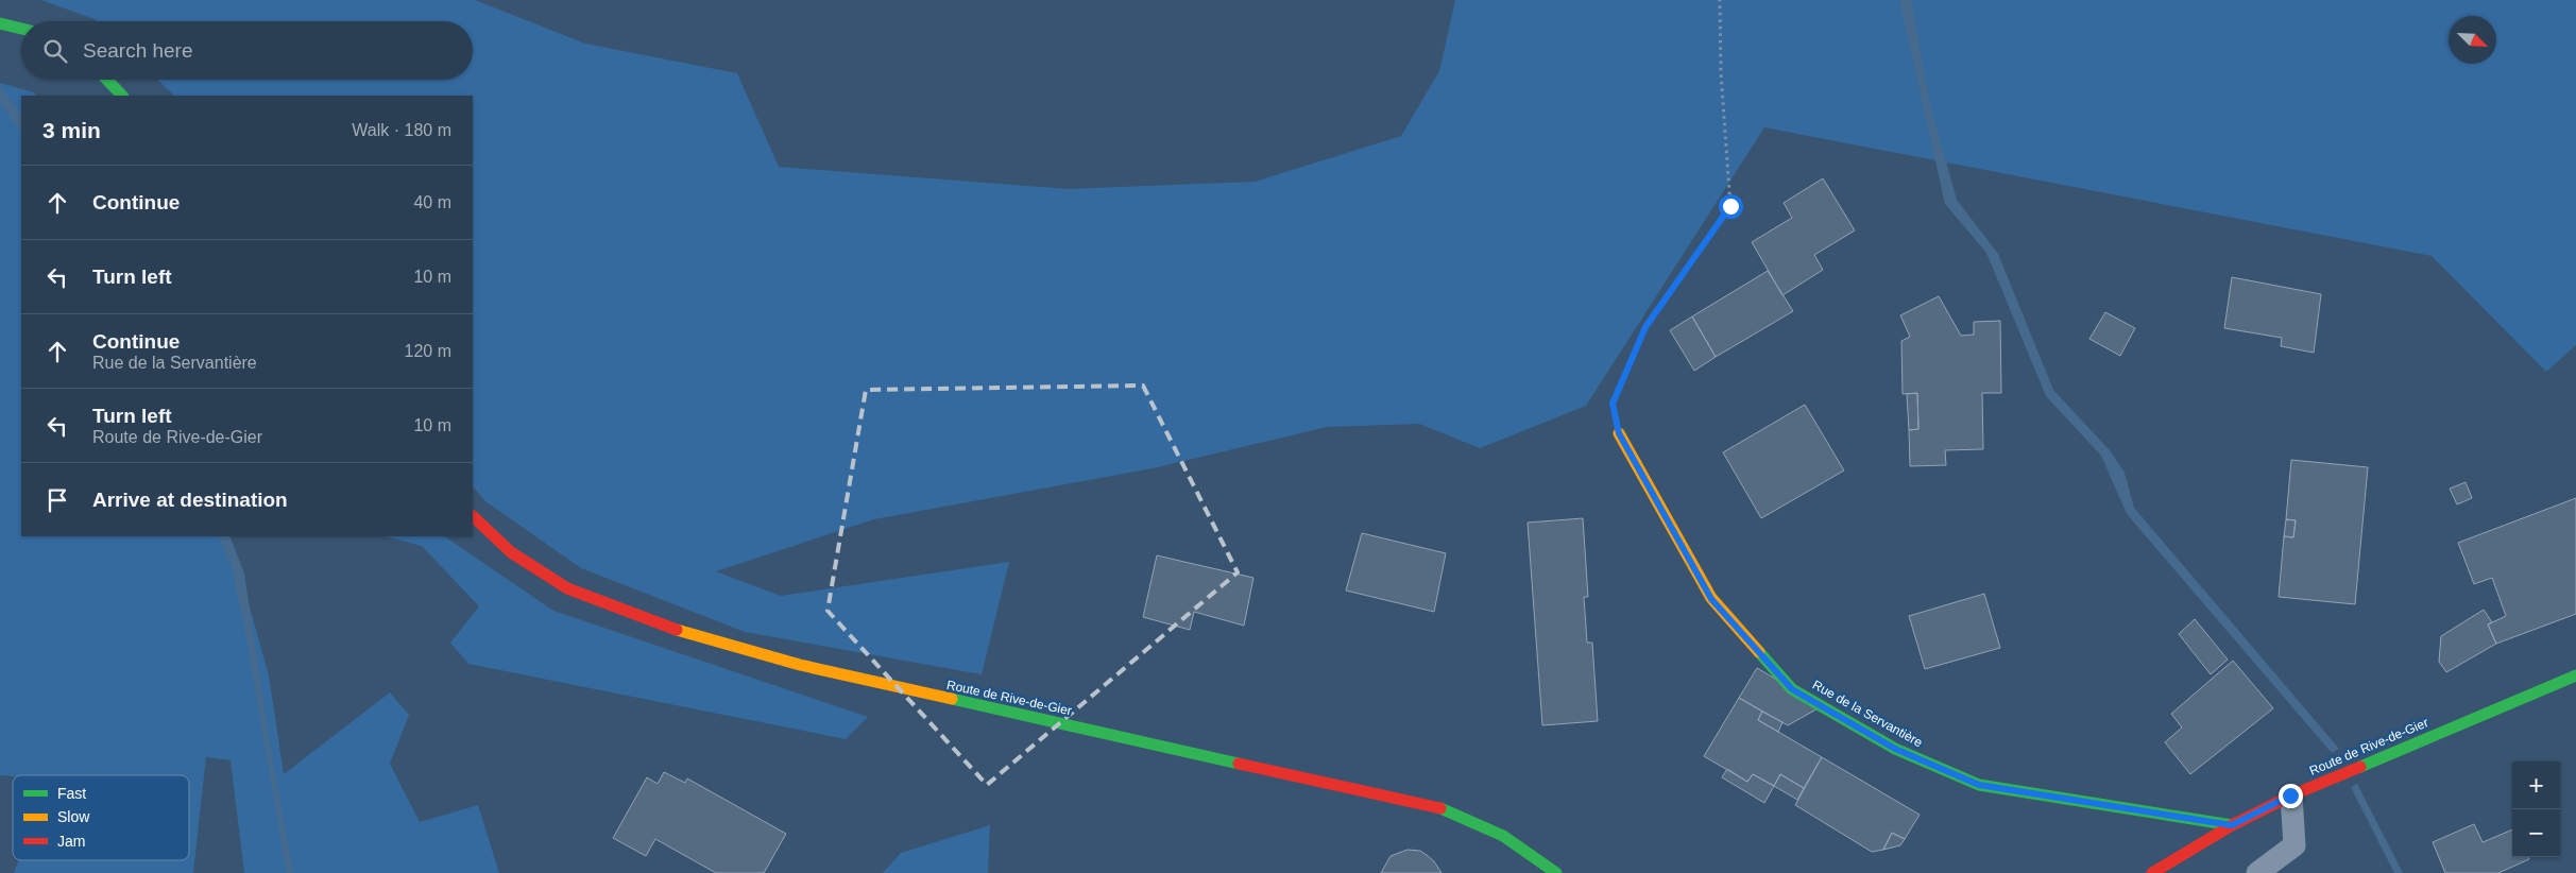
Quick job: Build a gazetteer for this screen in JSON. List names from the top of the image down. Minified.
{"streets":{"main road":["Route de Rive-de-Gier","Rue de la Servantière"]},"crossings":[["Route de Rive-de-Gier","Rue de la Servantière"]],"legend":["Fast","Slow","Jam"],"north":"bottom right","page":{"search":"Search here","heading":["3 min","Walk · 180 m"],"list":[["Continue","40 m"],["Turn left","10 m"],["Continue","Rue de la Servantière","120 m"],["Turn left","Route de Rive-de-Gier","10 m"],"Arrive at destination"],"map_buttons":["+","−"]}}
